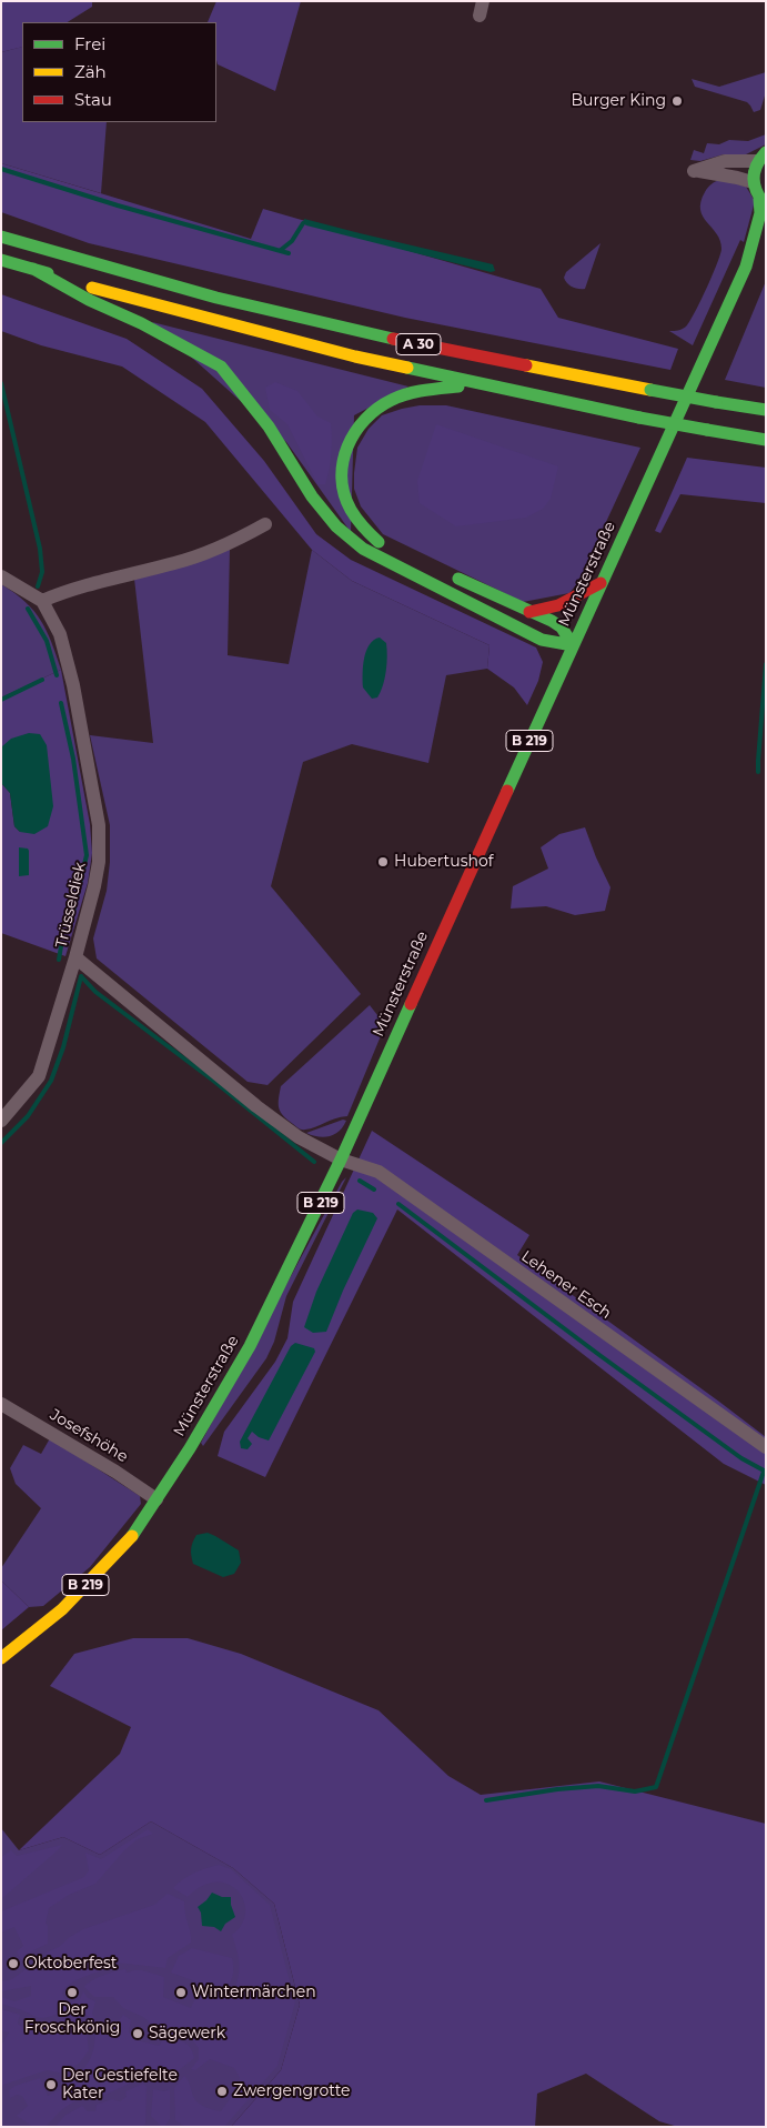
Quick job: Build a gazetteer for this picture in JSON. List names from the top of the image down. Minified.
{"streets":{"main road":["A 30","Münsterstraße","B 219"],"street":["Trüsseldiek","Lehener Esch","Josefshöhe"]},"crossings":[["Münsterstraße","Trüsseldiek"],["Münsterstraße","Lehener Esch"],["Münsterstraße","Josefshöhe"],["Trüsseldiek","Lehener Esch"]],"places":["Burger King","Hubertushof","Oktoberfest","Der Froschkönig","Wintermärchen","Sägewerk","Der Gestiefelte Kater","Zwergengrotte"],"legend":["Frei","Zäh","Stau"]}
